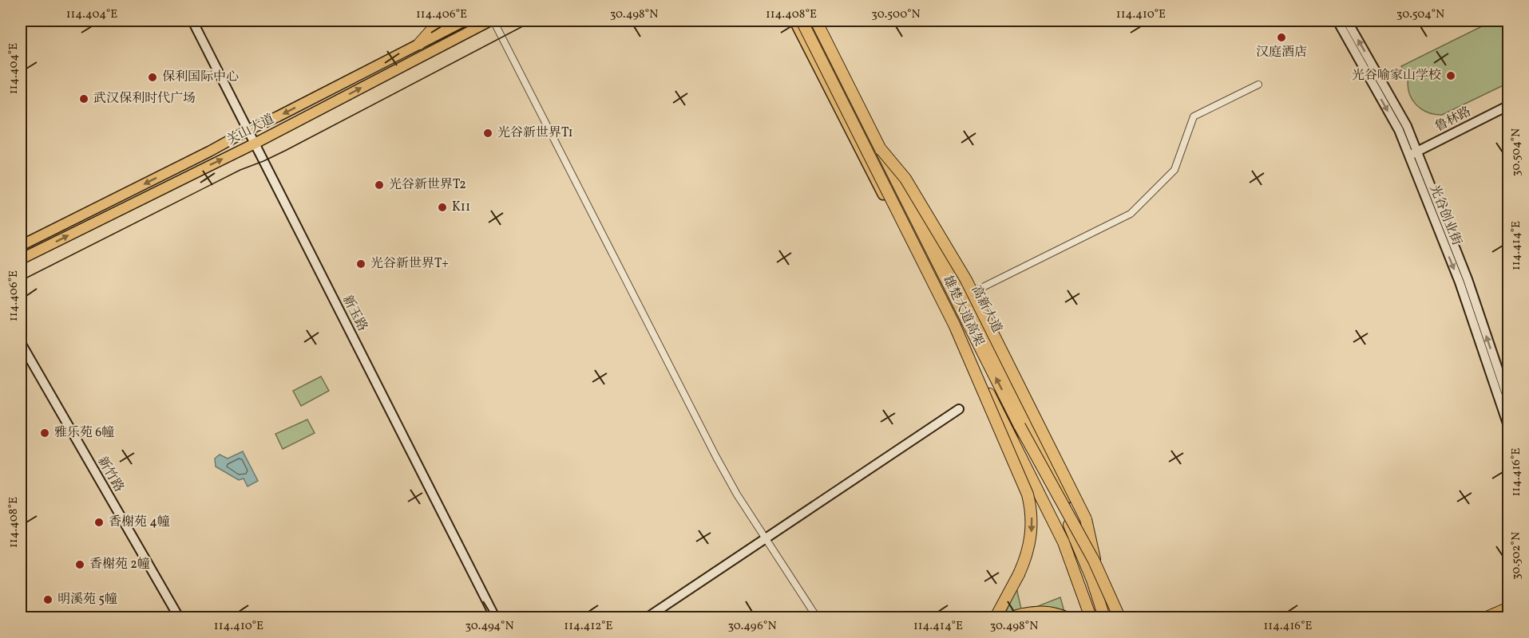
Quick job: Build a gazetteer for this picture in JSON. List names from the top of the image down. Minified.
{"streets":{"highway":["雄楚大道高架"],"main road":["鲁林路","关山大道","光谷创业街","高新大道","新玉路","新竹路"]},"crossings":[["鲁林路","光谷创业街"],["关山大道","新玉路"]],"places":["汉庭酒店","光谷喻家山学校","保利国际中心","武汉保利时代广场","光谷新世界T1","光谷新世界T2","K11","光谷新世界T+","雅乐苑 6幢","香榭苑 4幢","香榭苑 2幢","明溪苑 5幢"],"coordinates":["114.404°E","114.406°E","30.498°N","114.408°E","30.500°N","114.410°E","30.504°N","114.414°E","114.416°E","30.502°N","30.494°N","114.412°E","30.496°N"]}
